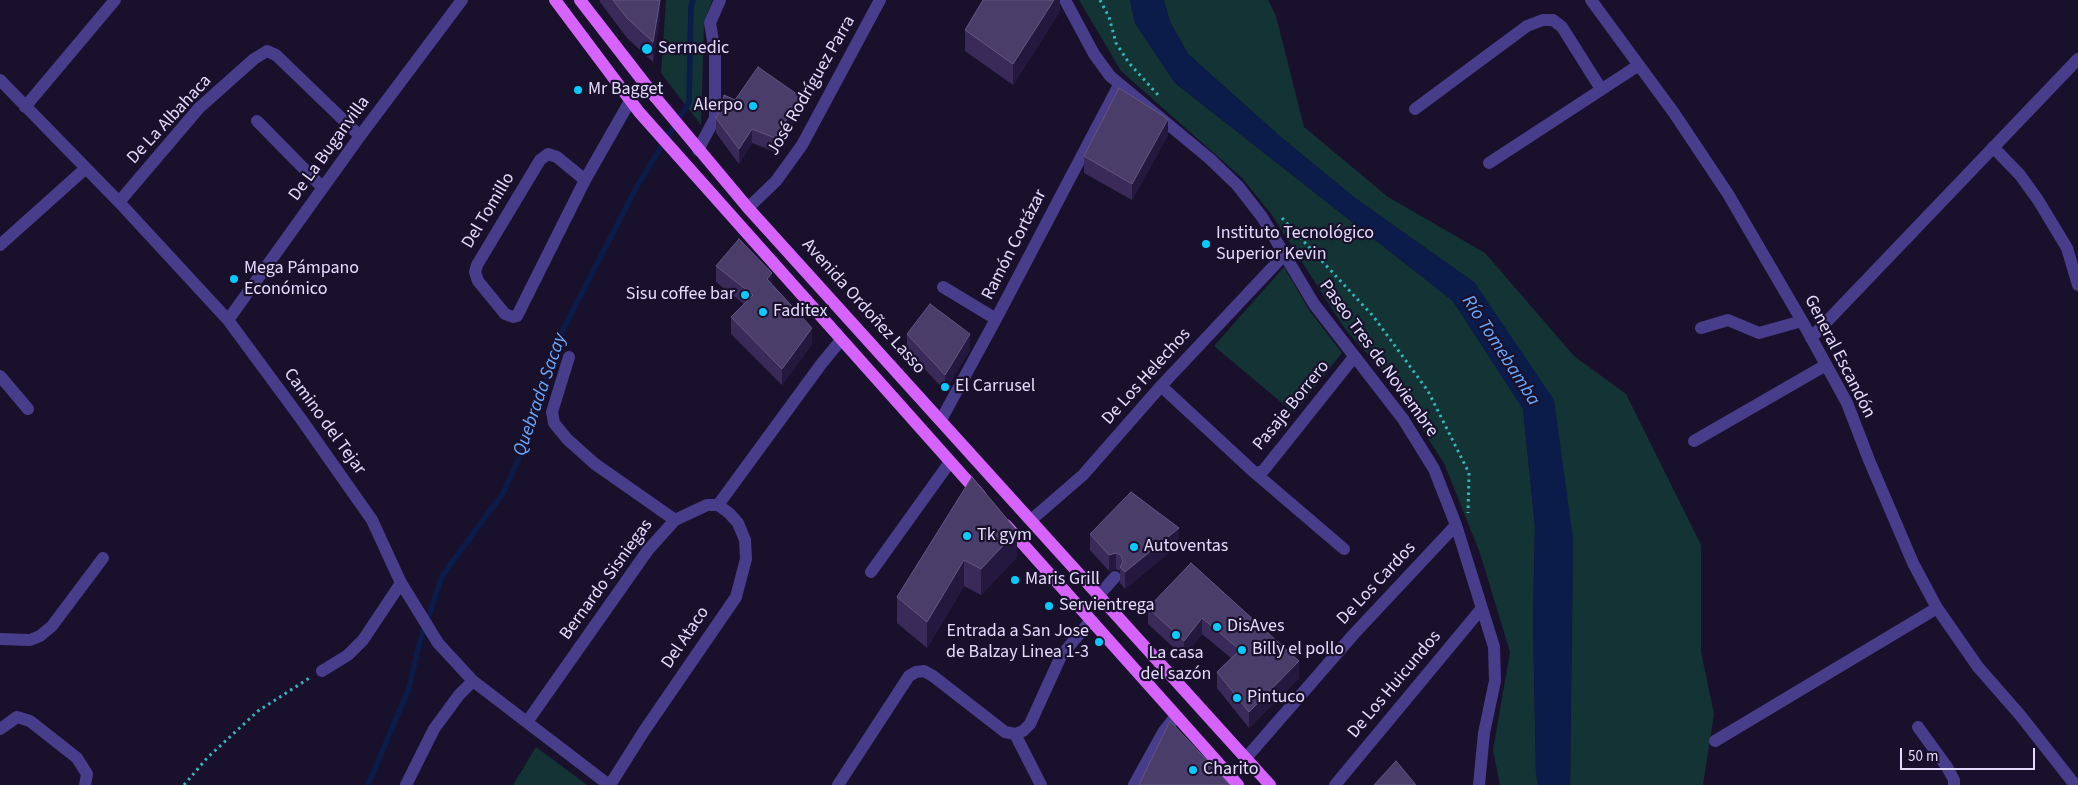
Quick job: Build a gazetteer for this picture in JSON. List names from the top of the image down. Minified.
{"streets":{"main road":["Avenida Ordoñez Lasso"],"street":["José Rodríguez Parra","De La Albahaca","De La Buganvilla","Del Tomillo","Ramón Cortázar","General Escandón","Paseo Tres de Noviembre","De Los Helechos","Pasaje Borrero","Camino del Tejar","Bernardo Sisniegas","De Los Cardos","Del Ataco","De Los Huicundos"]},"crossings":[["José Rodríguez Parra","Avenida Ordoñez Lasso"],["De La Albahaca","De La Buganvilla"],["De La Albahaca","Camino del Tejar"],["De La Buganvilla","Camino del Tejar"],["Ramón Cortázar","Avenida Ordoñez Lasso"],["Ramón Cortázar","Paseo Tres de Noviembre"],["Avenida Ordoñez Lasso","De Los Helechos"],["Avenida Ordoñez Lasso","De Los Cardos"],["Paseo Tres de Noviembre","De Los Helechos"],["Paseo Tres de Noviembre","Pasaje Borrero"],["Paseo Tres de Noviembre","De Los Cardos"],["Paseo Tres de Noviembre","De Los Huicundos"],["De Los Helechos","Pasaje Borrero"],["Camino del Tejar","Bernardo Sisniegas"],["Camino del Tejar","Del Ataco"],["Bernardo Sisniegas","Del Ataco"]],"water":["Río Tomebamba","Quebrada Sacay"],"places":["Sermedic","Mr Bagget","Alerpo","Instituto Tecnológico Superior Kevin","Mega Pámpano Económico","Sisu coffee bar","Faditex","El Carrusel","Tk gym","Autoventas","Maris Grill","Servientrega","DisAves","La casa del sazón","Entrada a San Jose de Balzay Linea 1-3","Billy el pollo","Pintuco","Charito"],"scale_bar":"50 m"}
